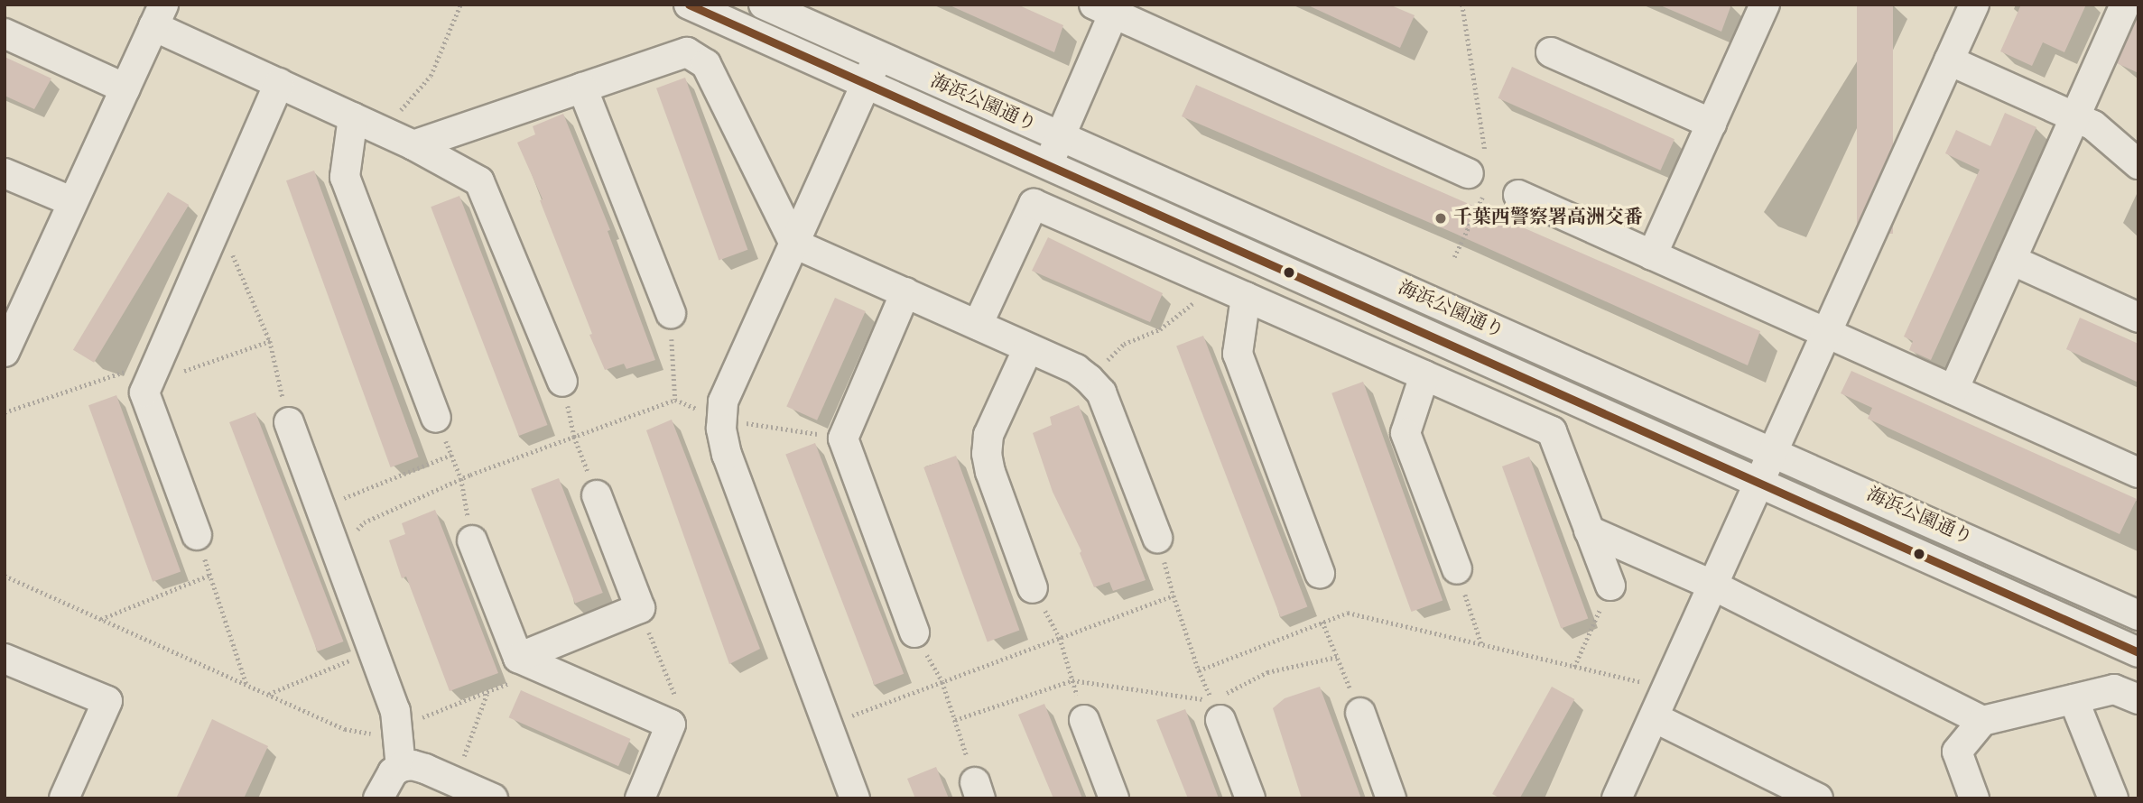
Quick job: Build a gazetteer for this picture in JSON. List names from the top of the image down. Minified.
{"streets":{"street":["海浜公園通り"]},"places":["千葉西警察署高洲交番"]}
